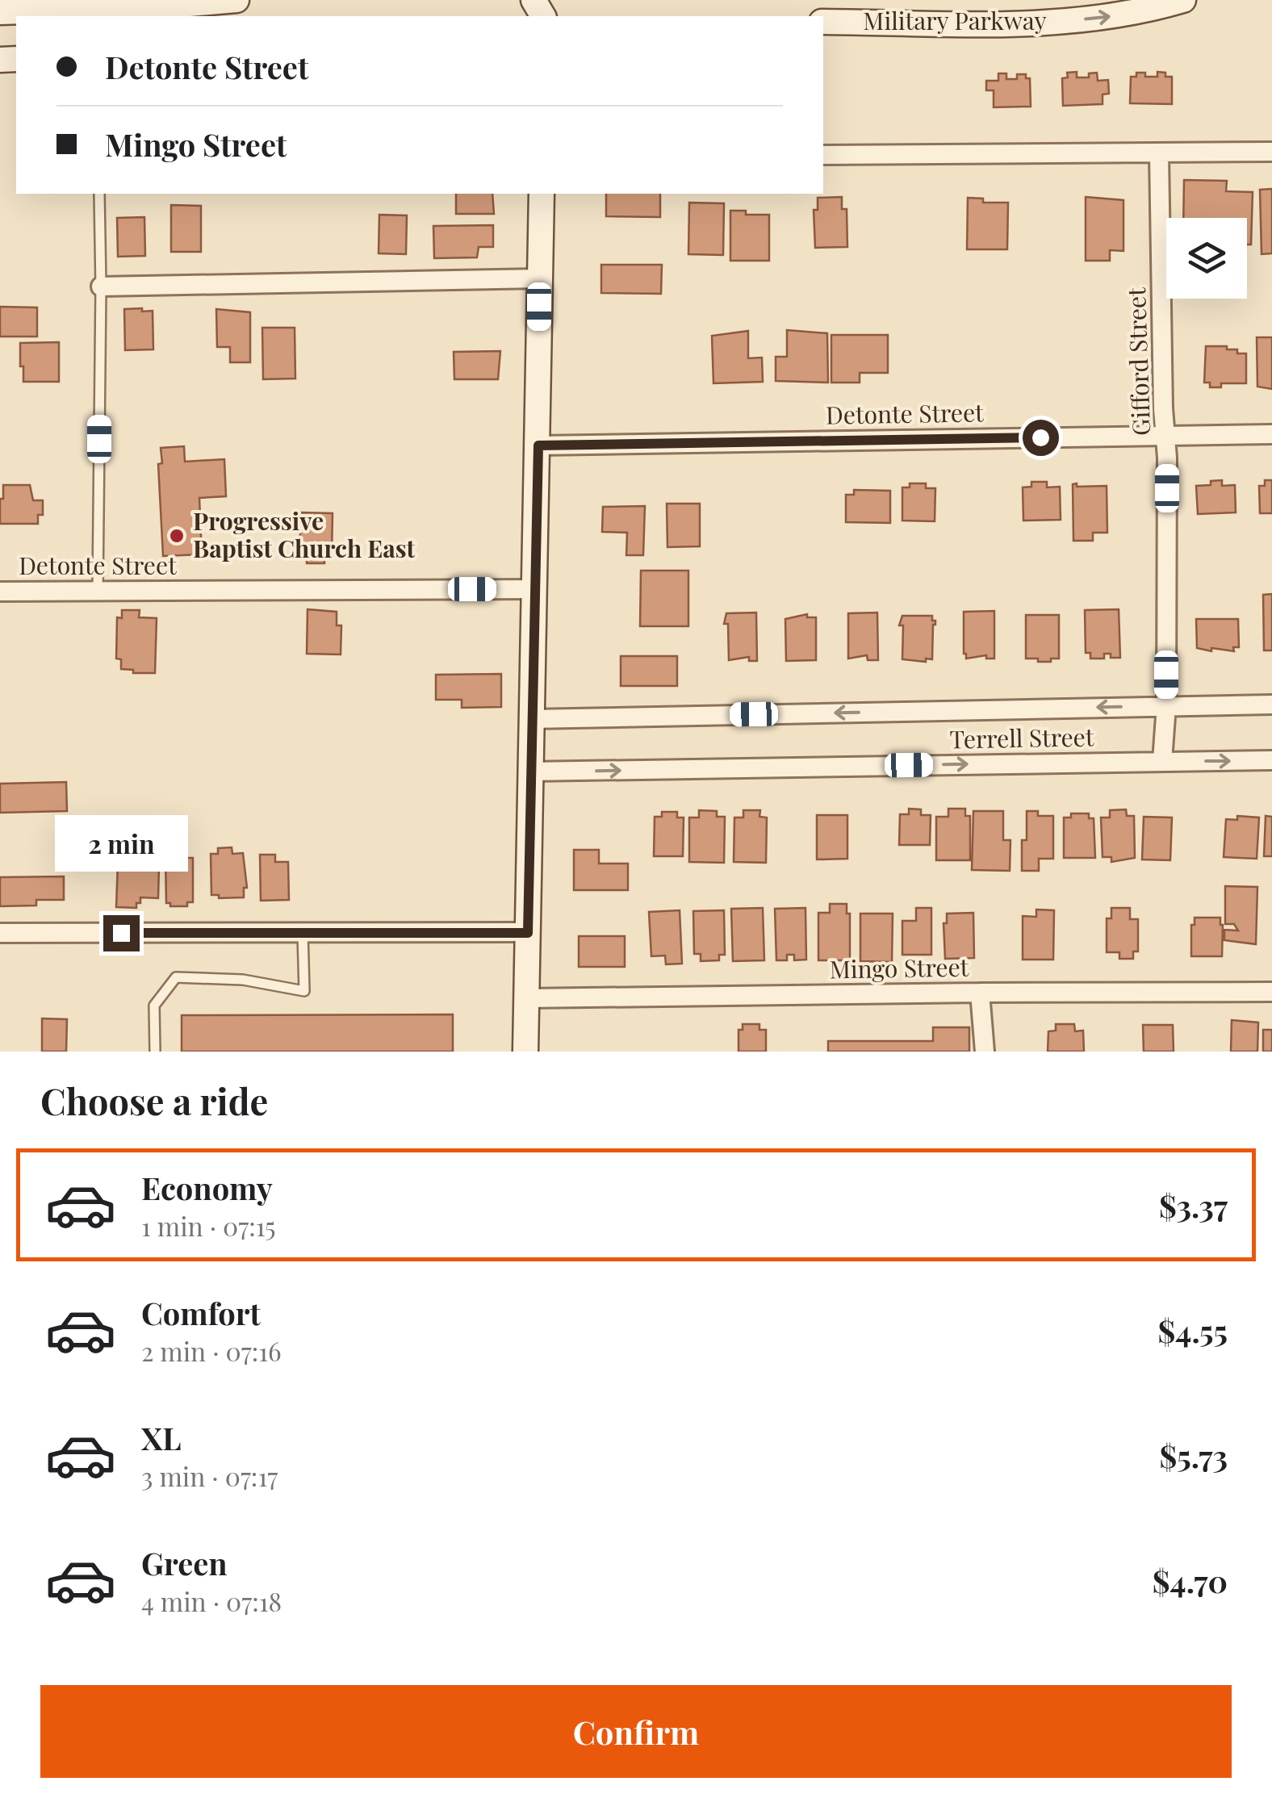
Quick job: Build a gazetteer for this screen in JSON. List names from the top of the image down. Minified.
{"streets":{"main road":["Military Parkway"],"street":["Gifford Street","Detonte Street","Terrell Street","Mingo Street"]},"crossings":[["Gifford Street","Detonte Street"],["Gifford Street","Terrell Street"]],"one_way":["Military Parkway"],"places":["Progressive Baptist Church East"],"page":{"banner":["Detonte Street","Mingo Street"],"bubble":"2 min","heading":"Choose a ride","list":[{"name":"Economy","note":"1 min · 07:15","value":"$3.37"},{"name":"Comfort","note":"2 min · 07:16","value":"$4.55"},{"name":"XL","note":"3 min · 07:17","value":"$5.73"},{"name":"Green","note":"4 min · 07:18","value":"$4.70"}],"buttons":"Confirm"}}
